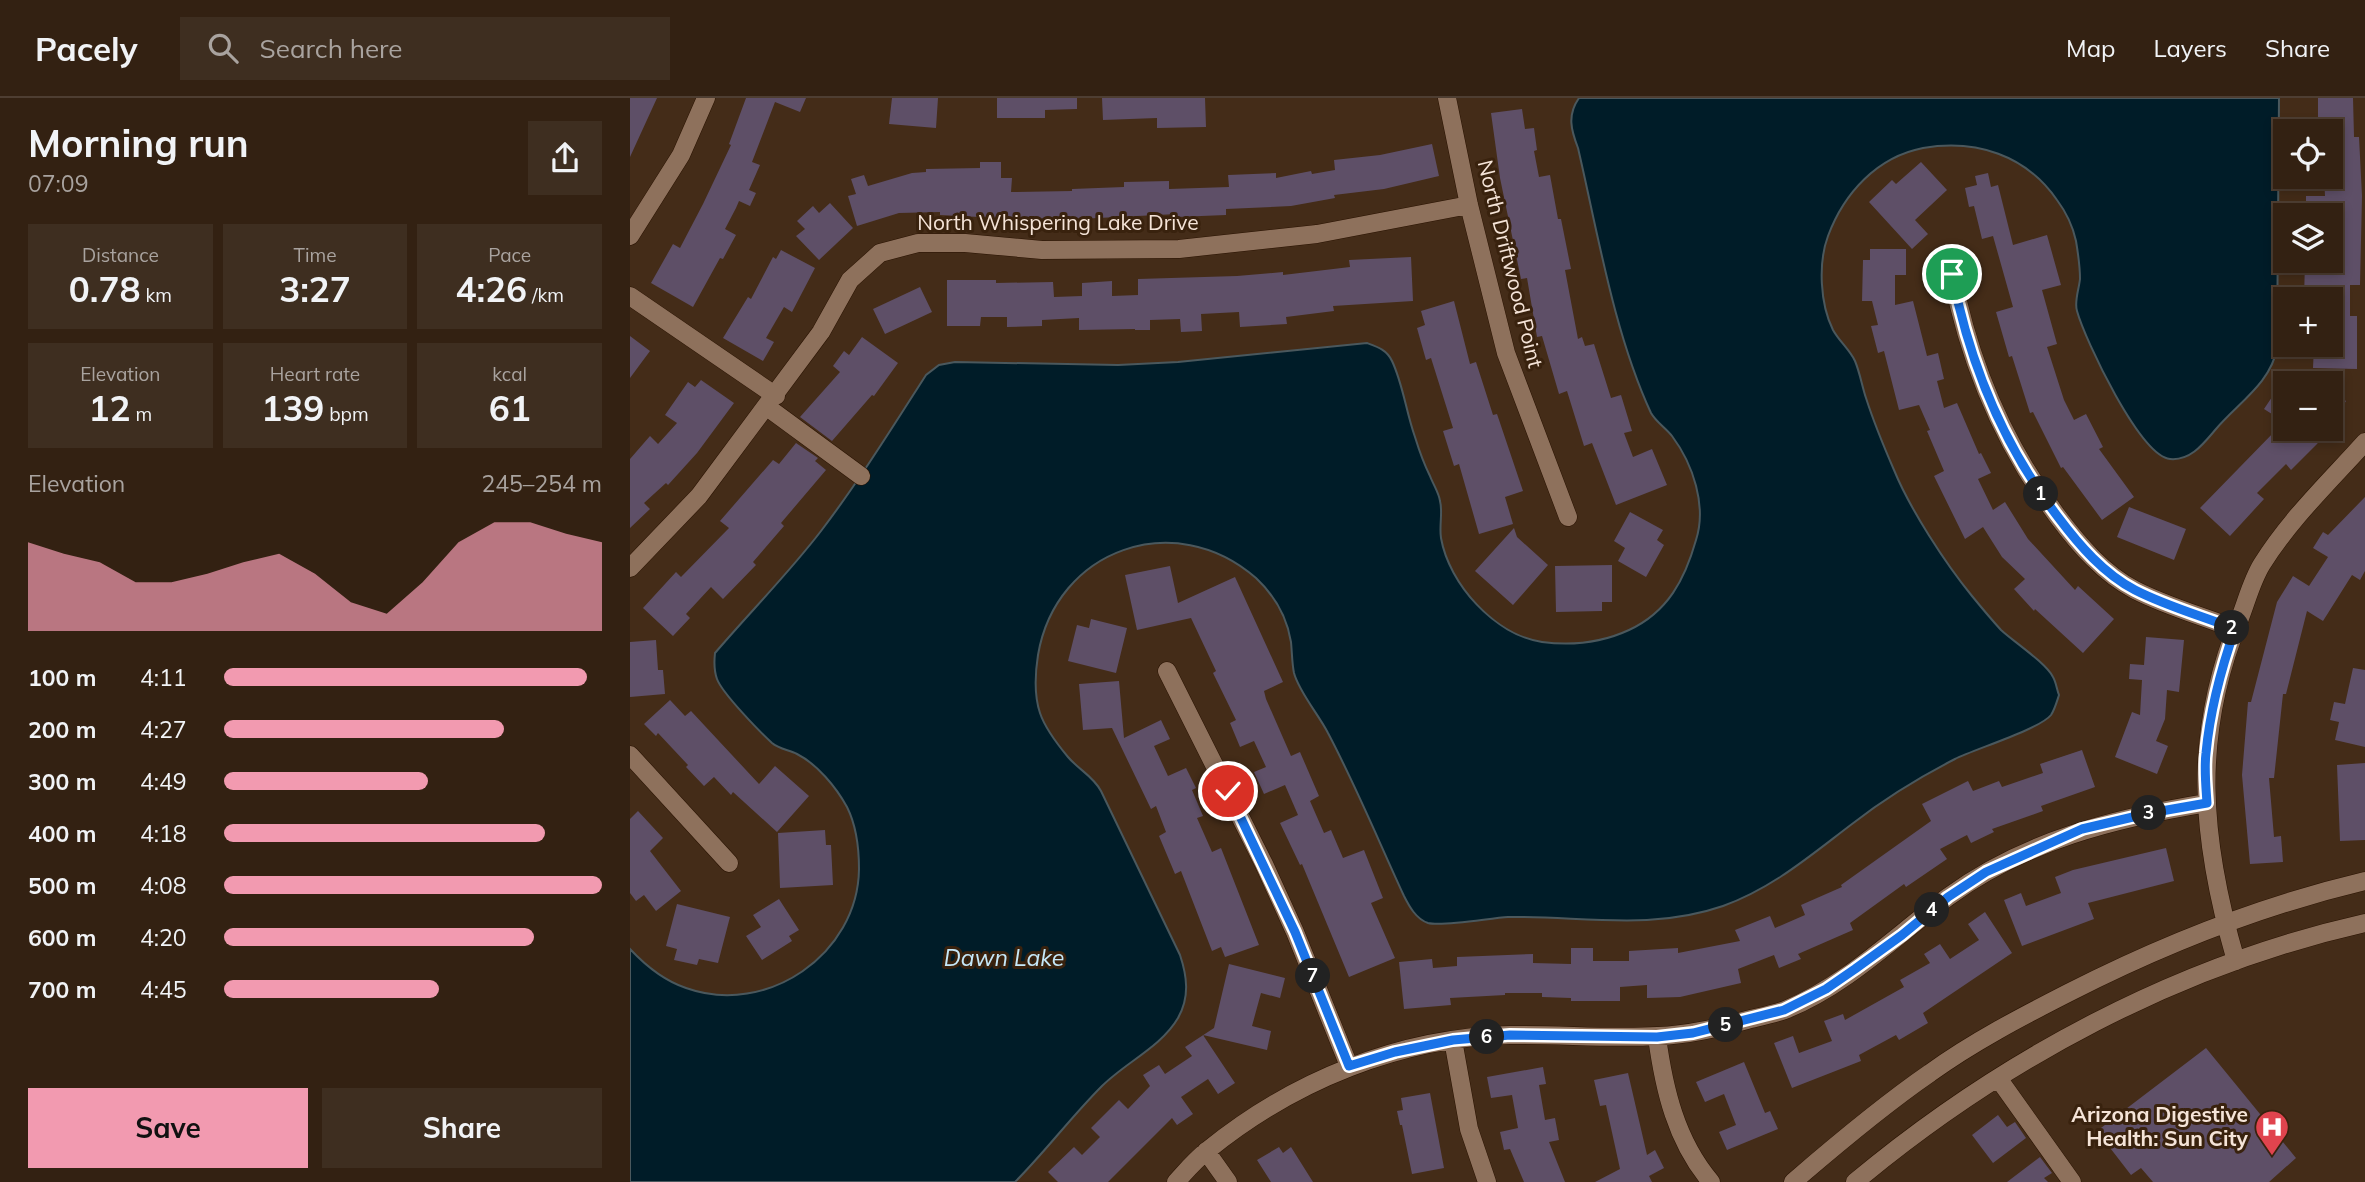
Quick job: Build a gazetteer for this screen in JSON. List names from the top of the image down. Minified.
{"streets":{"street":["North Whispering Lake Drive","North Driftwood Point"]},"crossings":[["North Whispering Lake Drive","North Driftwood Point"]],"water":["Dawn Lake"],"places":{"hospital":["Arizona Digestive Health: Sun City"]},"page":{"header":"Pacely","search":"Search here","nav":["Map","Layers","Share"],"heading":["Morning run","07:09"],"map_buttons":["+","−"],"stats":[["Distance","0.78 km"],["Time","3:27"],["Pace","4:26 /km"],["Elevation","12 m"],["Heart rate","139 bpm"],["kcal","61"]],"chart":["Elevation","245–254 m"],"pins":["1","2","3","4","7","5","6"],"list":[{"name":"100 m","note":"4:11"},{"name":"200 m","note":"4:27"},{"name":"300 m","note":"4:49"},{"name":"400 m","note":"4:18"},{"name":"500 m","note":"4:08"},{"name":"600 m","note":"4:20"},{"name":"700 m","note":"4:45"}],"buttons":["Save","Share"]}}
